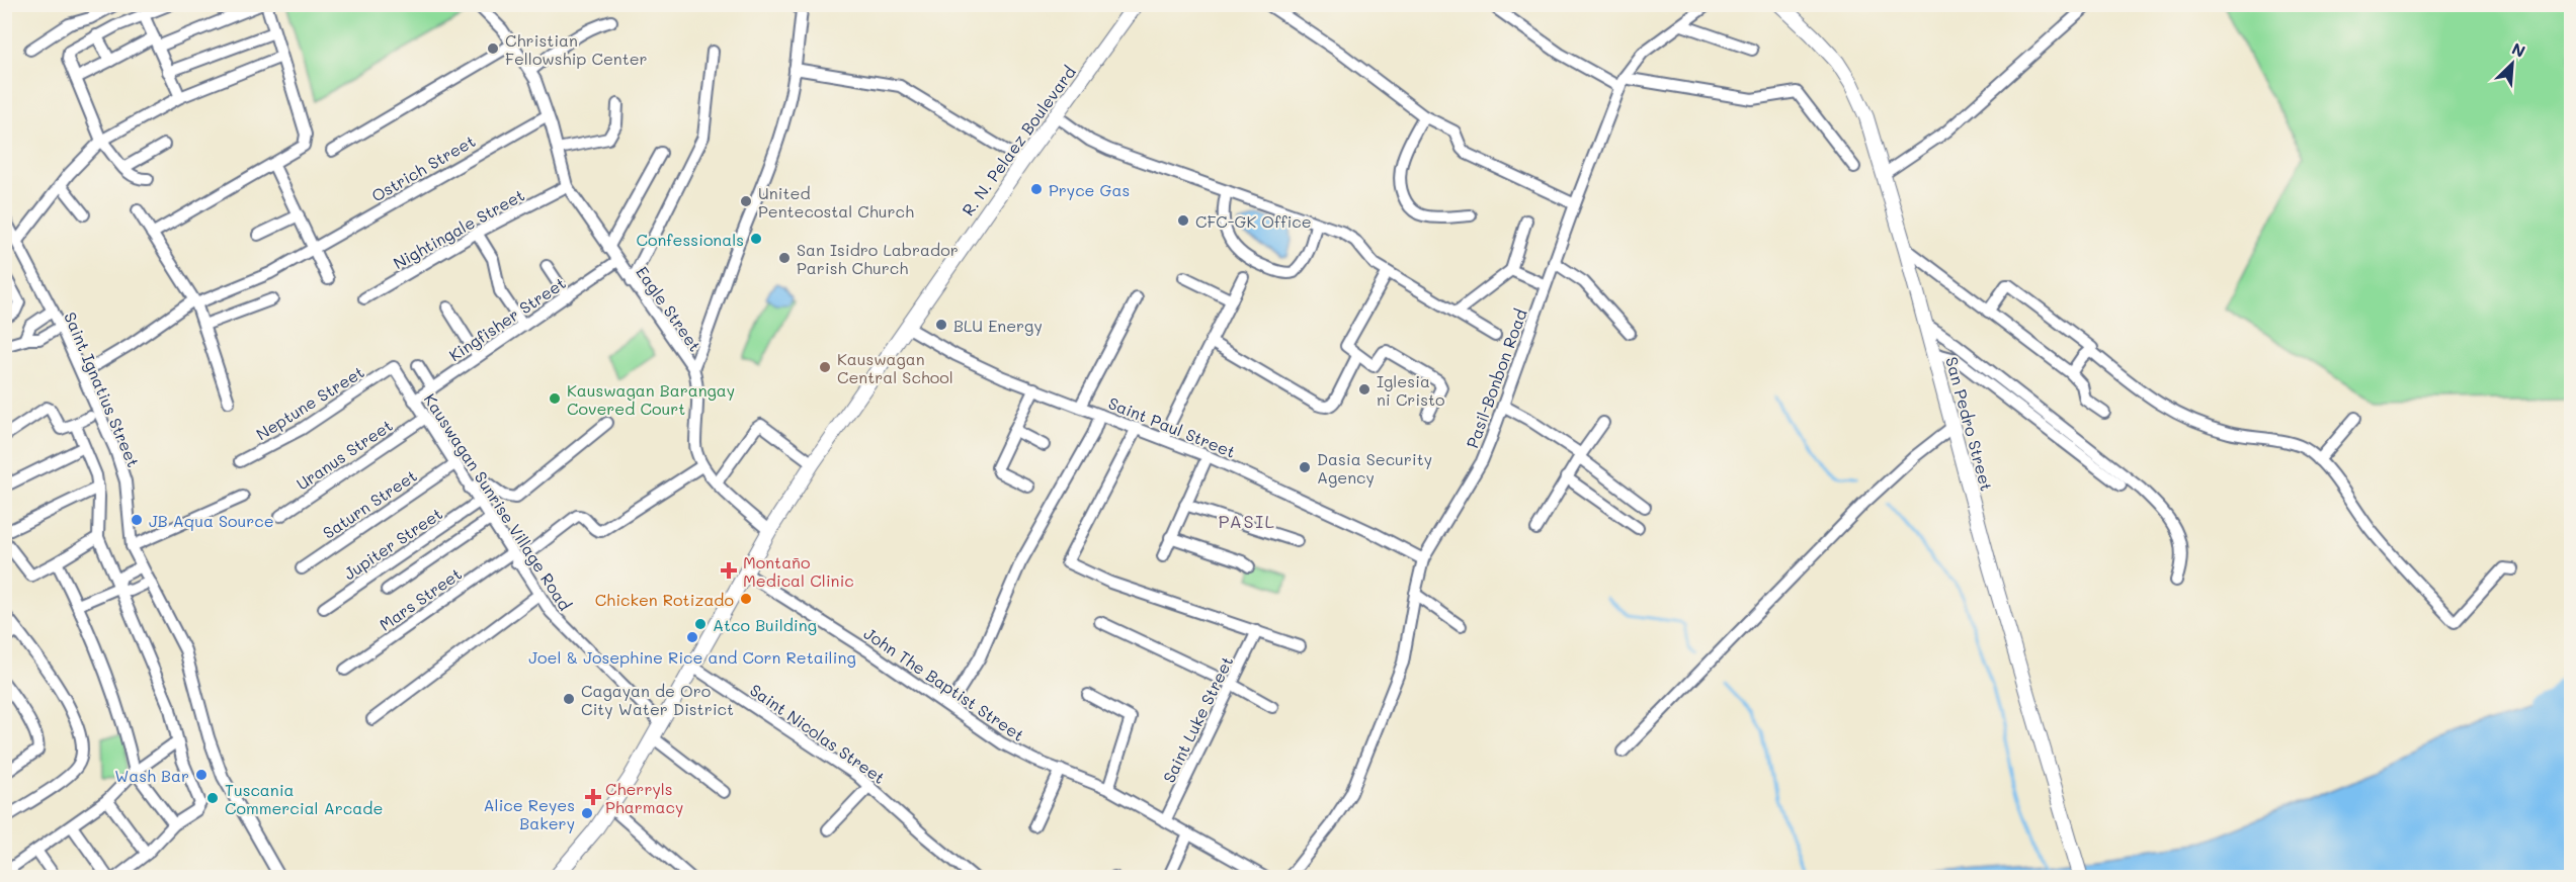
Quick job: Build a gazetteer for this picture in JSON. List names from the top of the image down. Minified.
{"streets":{"main road":["R. N. Pelaez Boulevard","San Pedro Street"],"street":["Ostrich Street","Nightingale Street","Eagle Street","Kingfisher Street","Pasil-Bonbon Road","Saint Ignatius Street","Neptune Street","Saint Paul Street","Uranus Street","Kauswagan Sunrise Village Road","Saturn Street","Jupiter Street","Mars Street","John The Baptist Street","Saint Luke Street","Saint Nicolas Street"]},"crossings":[["R. N. Pelaez Boulevard","Saint Paul Street"],["R. N. Pelaez Boulevard","Kauswagan Sunrise Village Road"],["R. N. Pelaez Boulevard","John The Baptist Street"],["R. N. Pelaez Boulevard","Saint Nicolas Street"],["Ostrich Street","Eagle Street"],["Ostrich Street","Saint Ignatius Street"],["Nightingale Street","Eagle Street"],["Eagle Street","Kingfisher Street"],["Eagle Street","Mars Street"],["Kingfisher Street","Kauswagan Sunrise Village Road"],["Pasil-Bonbon Road","Saint Paul Street"],["Neptune Street","Kauswagan Sunrise Village Road"],["Uranus Street","Kauswagan Sunrise Village Road"],["Kauswagan Sunrise Village Road","Saturn Street"],["Kauswagan Sunrise Village Road","Jupiter Street"],["Kauswagan Sunrise Village Road","Mars Street"],["John The Baptist Street","Saint Luke Street"]],"districts":["PASIL"],"places":{"other":["Christian Fellowship Center","Pryce Gas","United Pentecostal Church","CFC-GK Office","Confessionals","San Isidro Labrador Parish Church","BLU Energy","Kauswagan Central School","Iglesia ni Cristo","Kauswagan Barangay Covered Court","Dasia Security Agency","JB Aqua Source","Chicken Rotizado","Atco Building","Joel & Josephine Rice and Corn Retailing","Cagayan de Oro City Water District","Wash Bar","Tuscania Commercial Arcade","Alice Reyes Bakery"],"health":["Montaño Medical Clinic","Cherryls Pharmacy"]},"north":"top right"}
